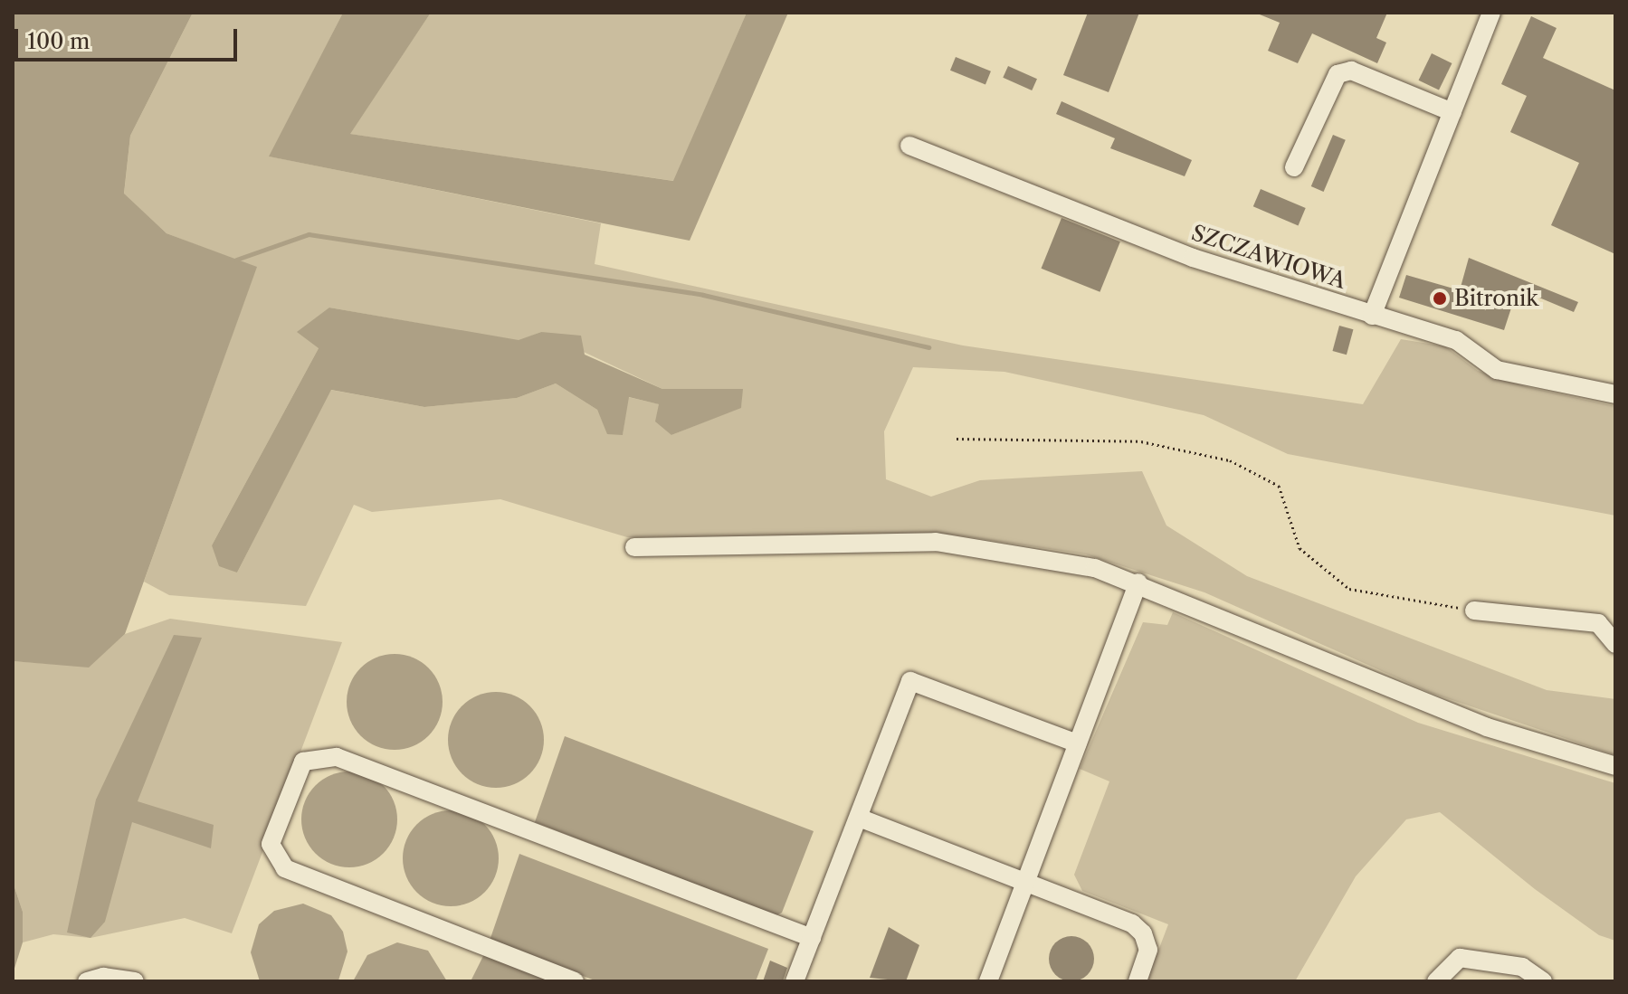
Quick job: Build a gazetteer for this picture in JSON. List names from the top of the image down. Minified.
{"streets":{"lane":["SZCZAWIOWA"]},"places":["Bitronik"],"scale_bar":"100 m"}
